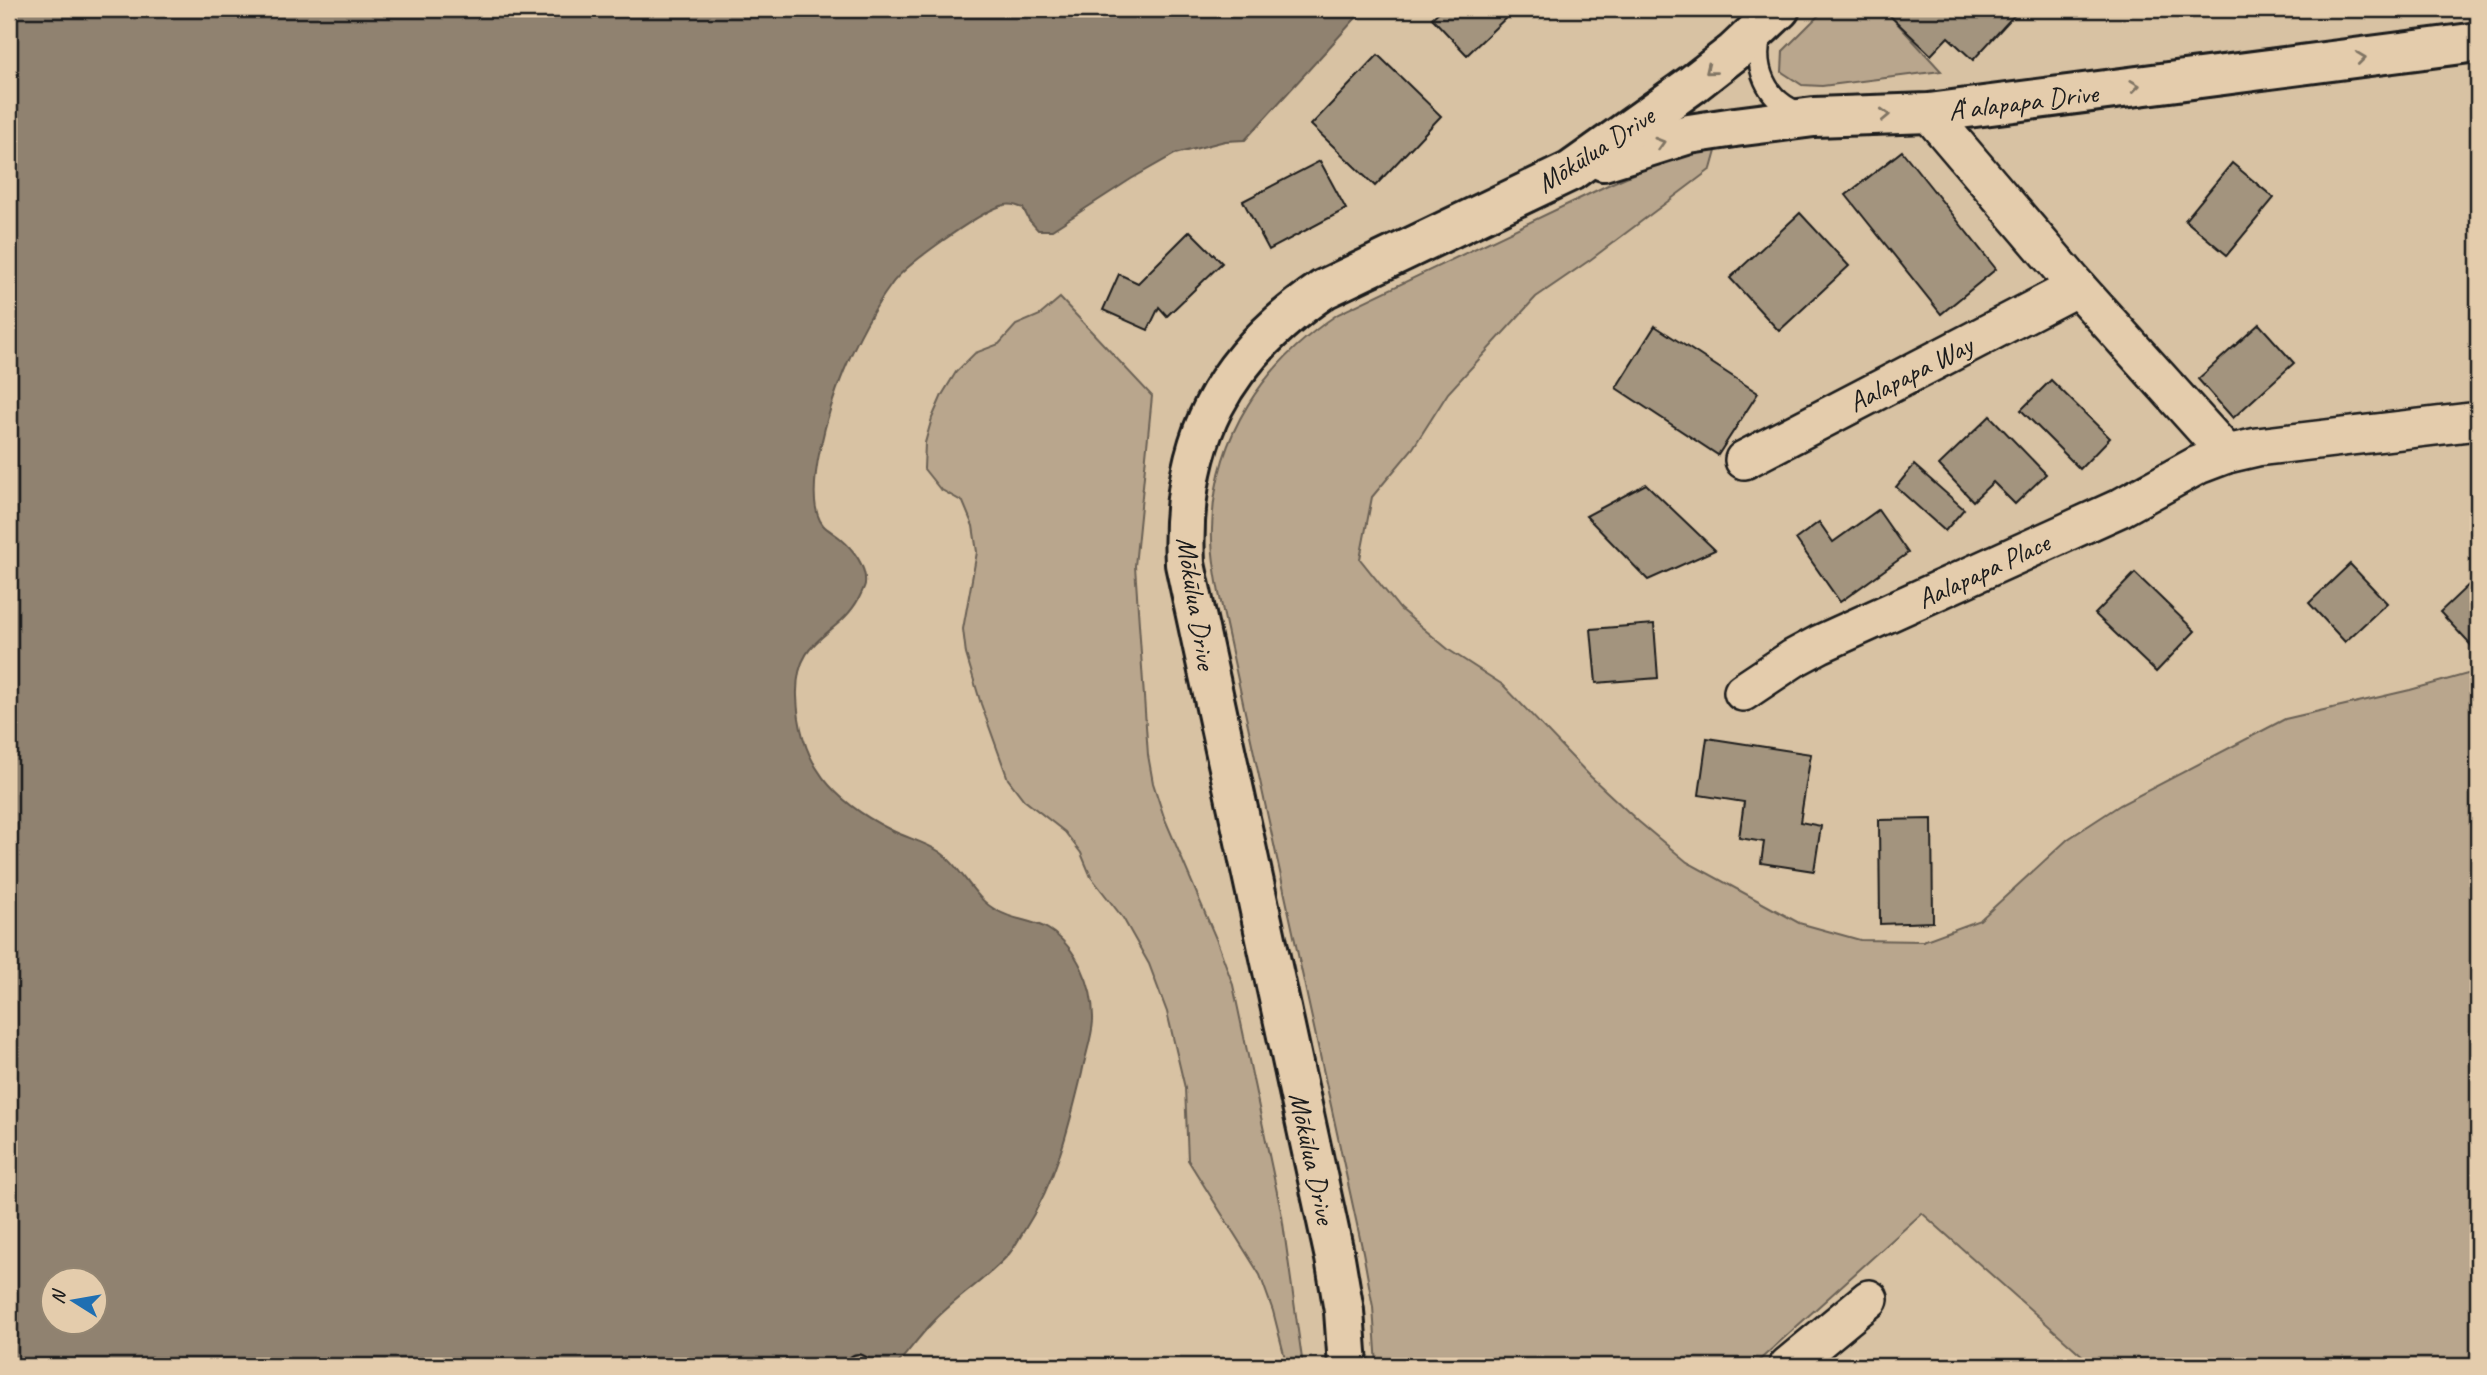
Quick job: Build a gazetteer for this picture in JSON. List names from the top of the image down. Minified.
{"streets":{"street":["Aʻalapapa Drive","Mōkūlua Drive","Aalapapa Way","Aalapapa Place"]},"crossings":[["Aʻalapapa Drive","Mōkūlua Drive"]],"one_way":["Aʻalapapa Drive"],"north":"left"}
